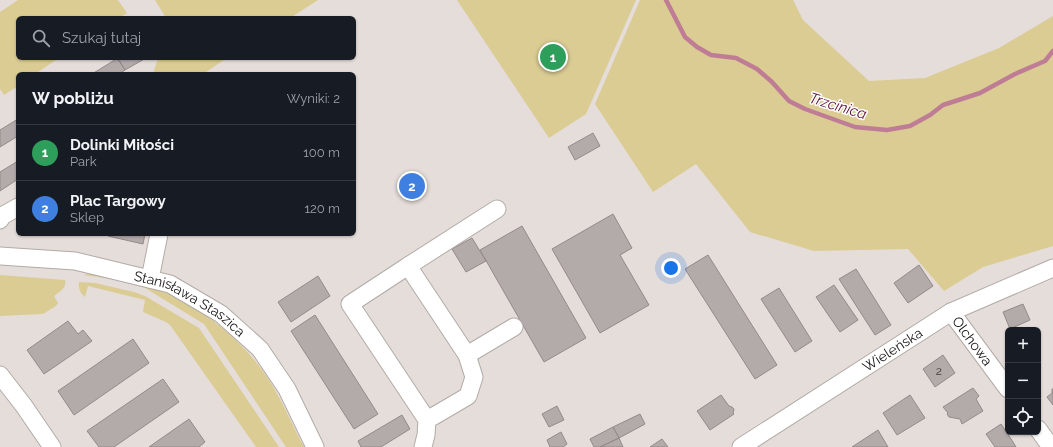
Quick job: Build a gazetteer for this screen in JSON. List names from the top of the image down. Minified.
{"streets":{"street":["Stanisława Staszica","Olchowa","Wieleńska"]},"crossings":[["Olchowa","Wieleńska"]],"water":["Trzcinica"],"house_numbers":["2"],"page":{"search":"Szukaj tutaj","pins":["1","2"],"heading":["W pobliżu","Wyniki: 2"],"list":[{"mark":"1","name":"Dolinki Miłości","note":"Park","value":"100 m"},{"mark":"2","name":"Plac Targowy","note":"Sklep","value":"120 m"}],"map_buttons":["+","−"]}}
